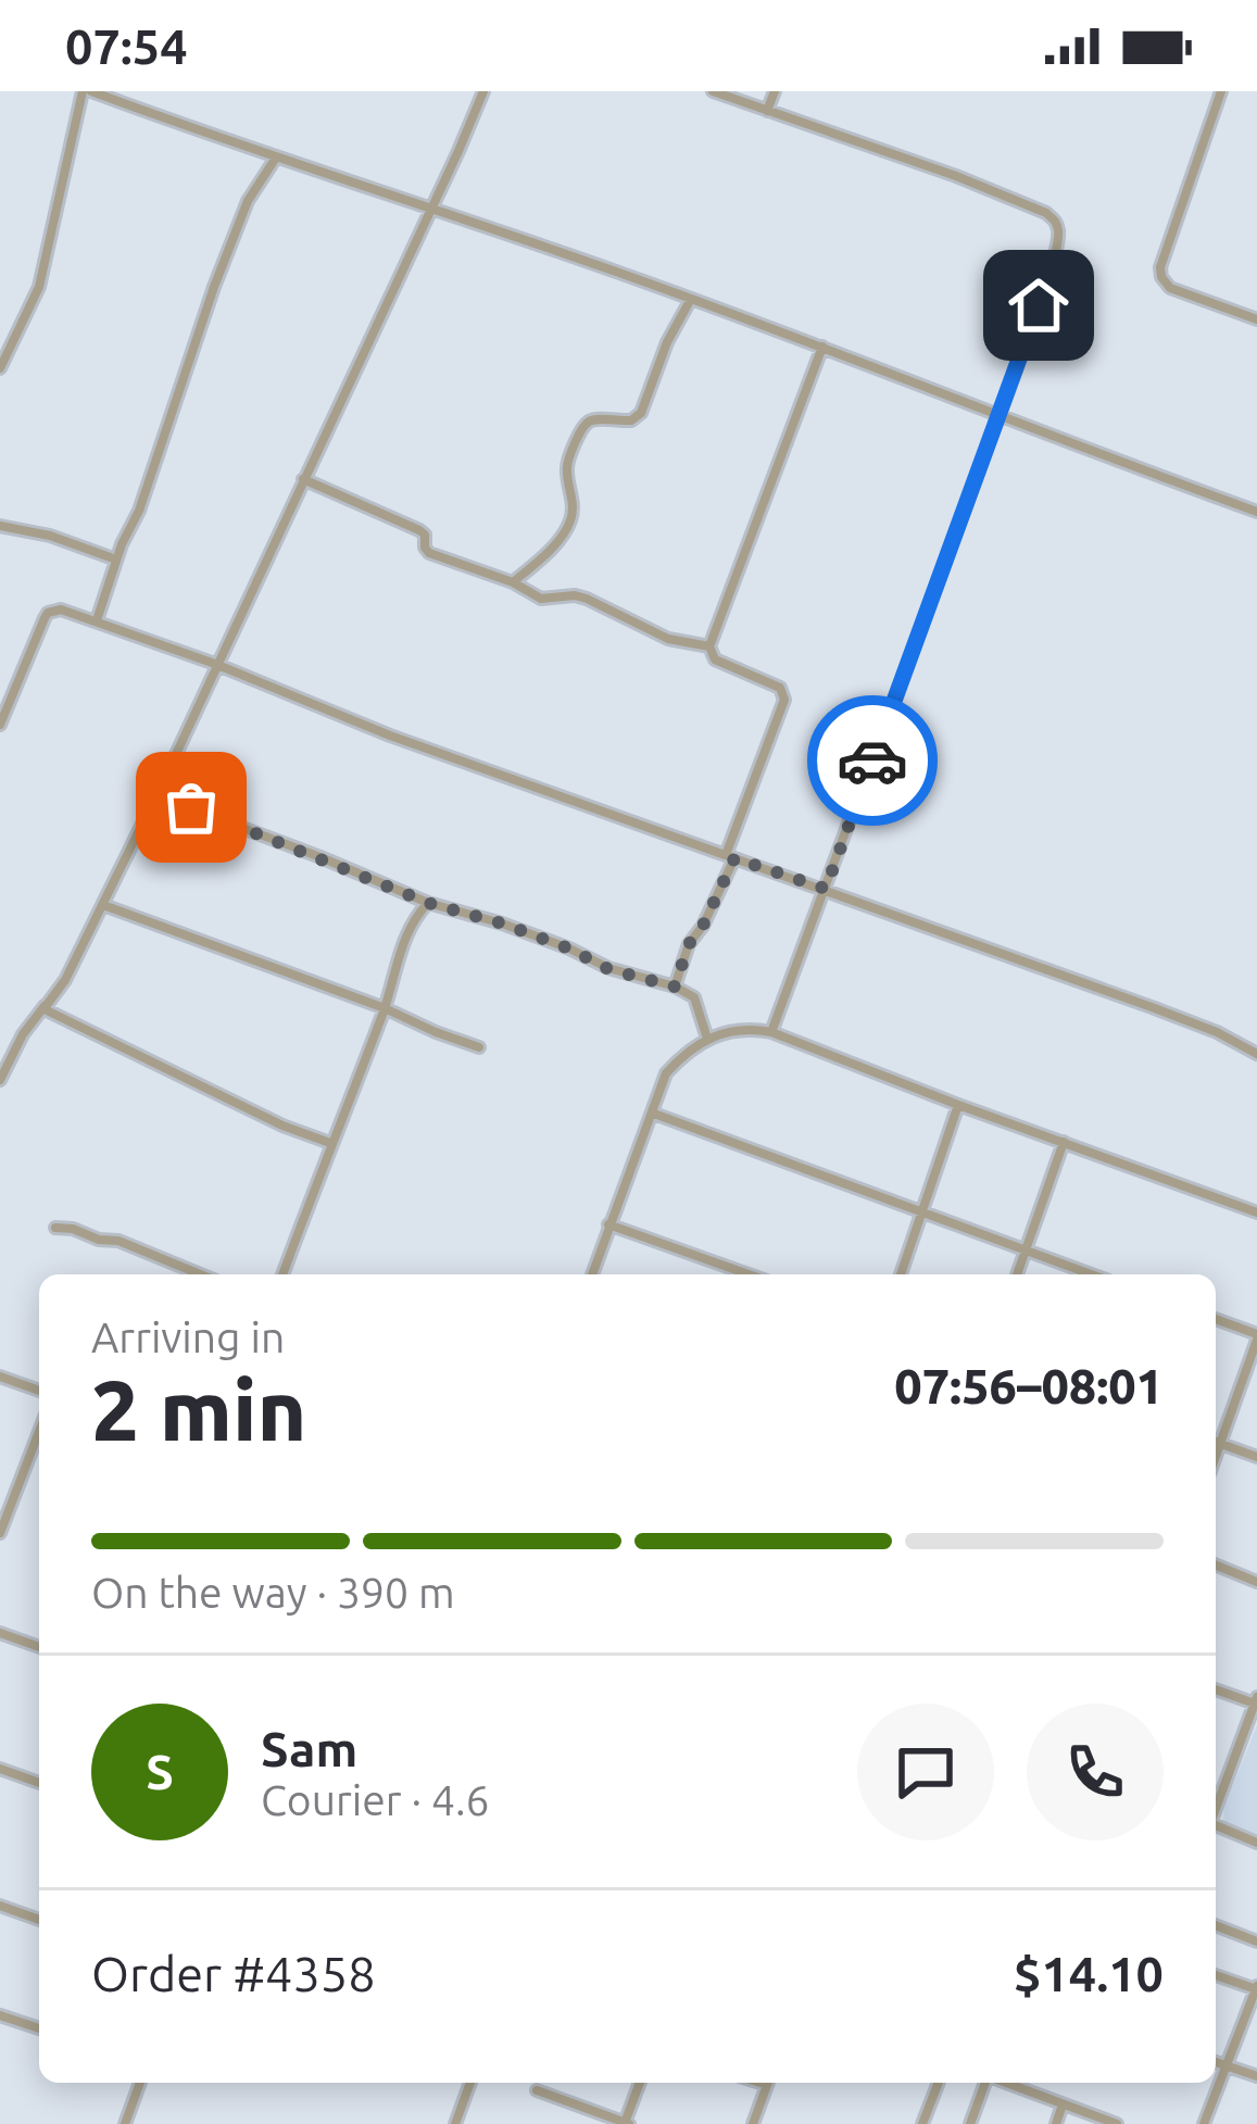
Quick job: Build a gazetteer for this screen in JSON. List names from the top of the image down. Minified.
{"page":{"status":"07:54","heading":["2 min","Arriving in","07:56–08:01"],"panel":["Sam","Courier · 4.6","Order #4358","$14.10"],"bar":"On the way · 390 m","round":"S"}}
